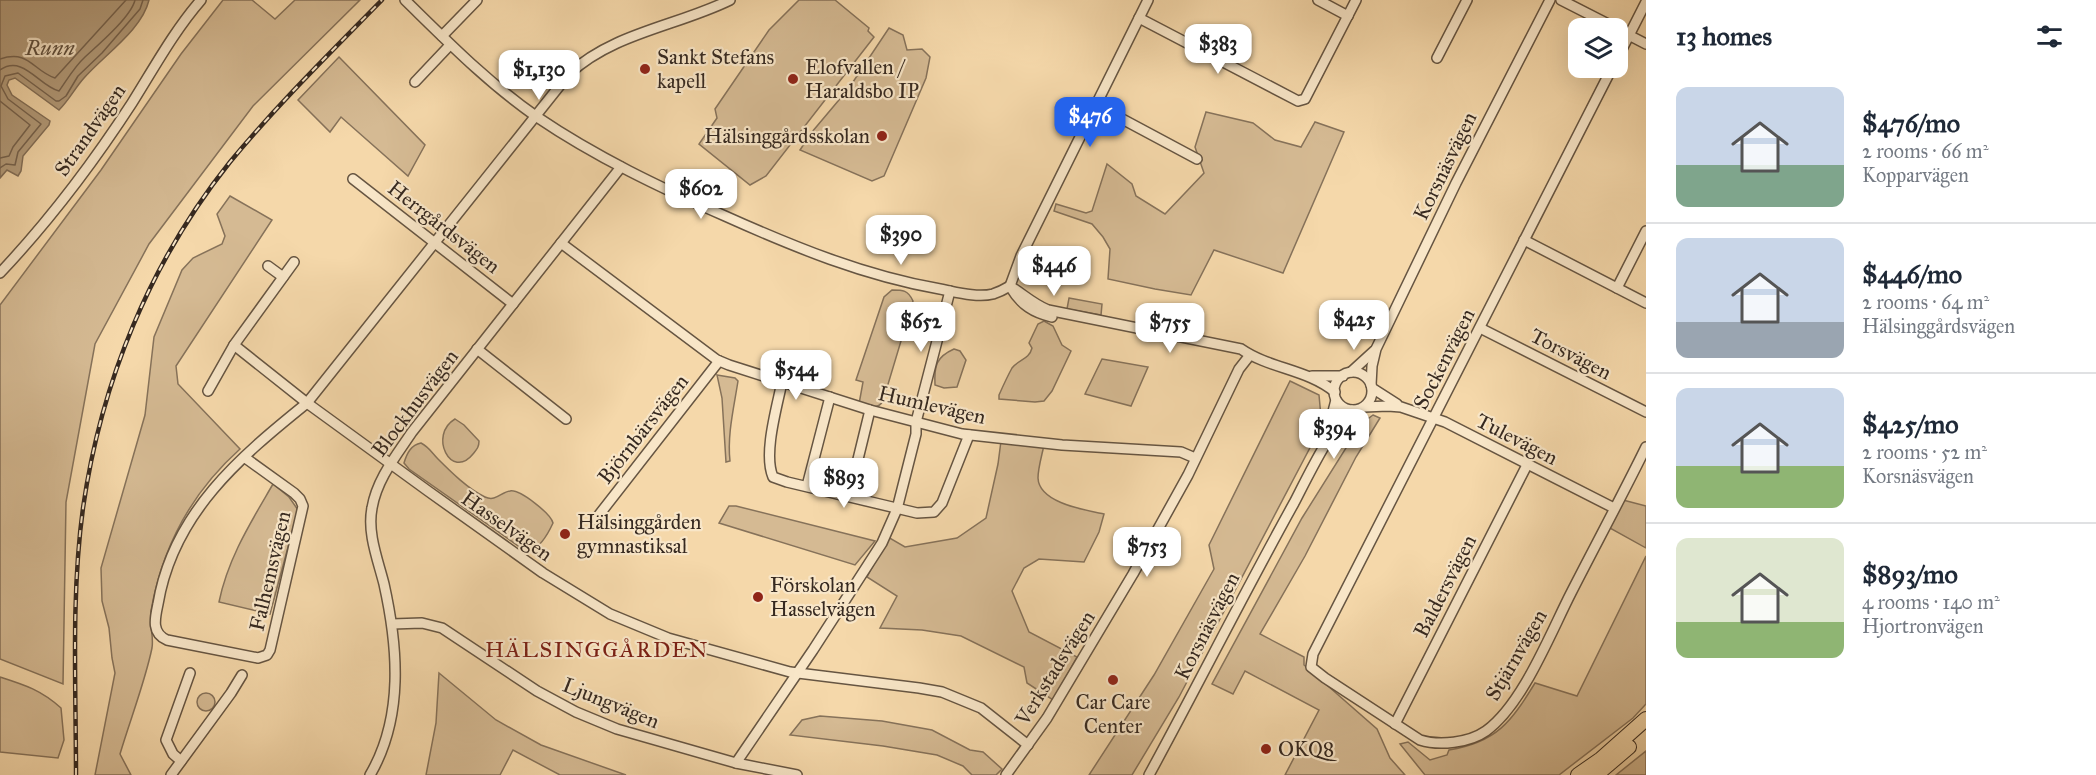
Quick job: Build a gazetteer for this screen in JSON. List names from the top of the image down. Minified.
{"streets":{"street":["Strandvägen","Korsnäsvägen","Herrgårdsvägen","Torsvägen","Sockenvägen","Blockhusvägen","Humlevägen","Björnbärsvägen","Tulevägen","Hasselvägen","Falhemsvägen","Baldersvägen","Stjärnvägen","Verkstadsvägen","Ljungvägen"]},"crossings":[["Korsnäsvägen","Tulevägen"],["Herrgårdsvägen","Blockhusvägen"],["Herrgårdsvägen","Falhemsvägen"],["Torsvägen","Sockenvägen"],["Sockenvägen","Tulevägen"],["Sockenvägen","Stjärnvägen"],["Blockhusvägen","Humlevägen"],["Blockhusvägen","Hasselvägen"],["Blockhusvägen","Ljungvägen"],["Humlevägen","Björnbärsvägen"],["Humlevägen","Verkstadsvägen"],["Tulevägen","Baldersvägen"],["Tulevägen","Stjärnvägen"],["Hasselvägen","Falhemsvägen"],["Hasselvägen","Verkstadsvägen"],["Baldersvägen","Stjärnvägen"]],"districts":["HÄLSINGGÅRDEN"],"water":["Runn"],"places":["Sankt Stefans kapell","Elofvallen / Haraldsbo IP","Hälsinggårdsskolan","Hälsinggården gymnastiksal","Förskolan Hasselvägen","Car Care Center","OKQ8"],"page":{"heading":"13 homes","price":["$383","$1,130","$476","$602","$390","$446","$425","$652","$755","$544","$394","$893","$753"],"list":[{"name":"$476/mo","note":"2 rooms · 66 m² · Kopparvägen"},{"name":"$446/mo","note":"2 rooms · 64 m² · Hälsinggårdsvägen"},{"name":"$425/mo","note":"2 rooms · 52 m² · Korsnäsvägen"},{"name":"$893/mo","note":"4 rooms · 140 m² · Hjortronvägen"}]}}
